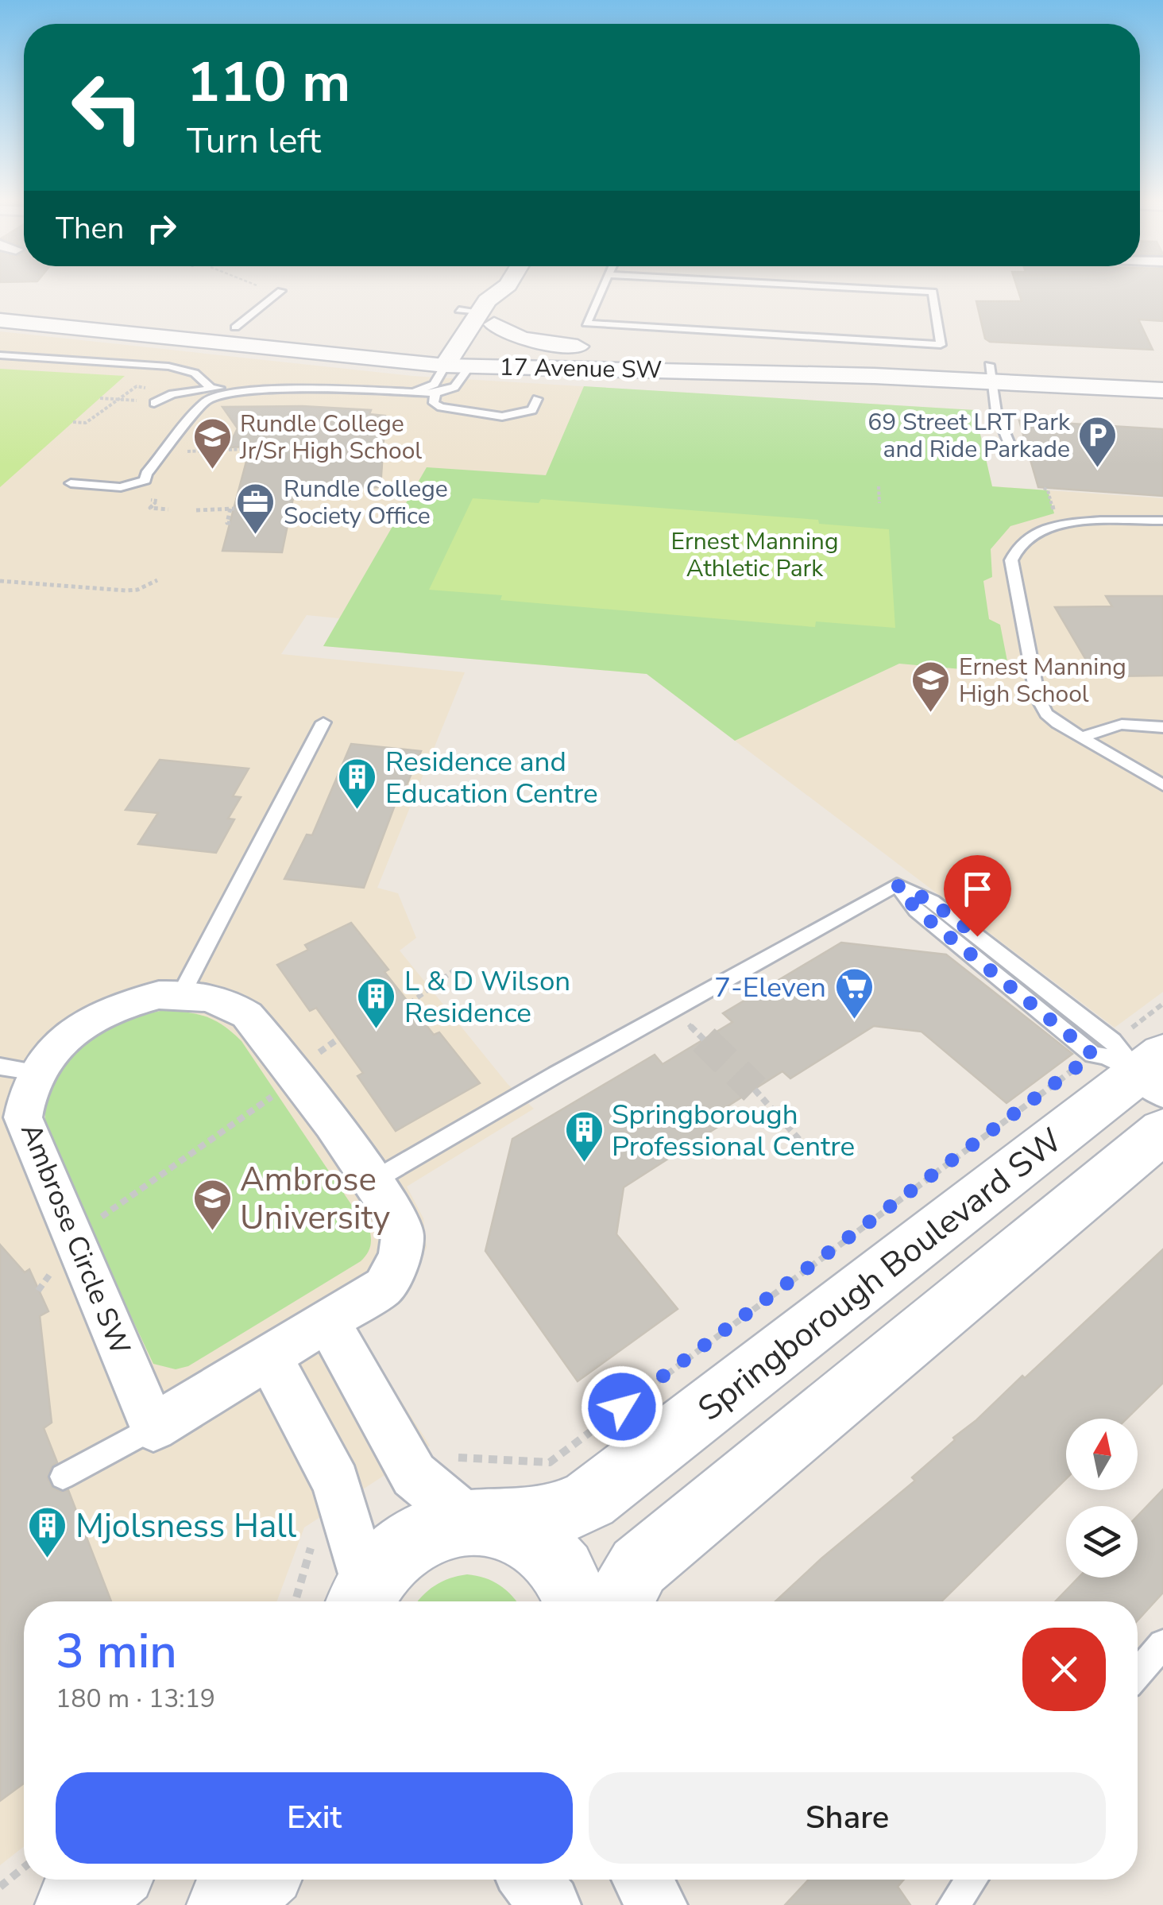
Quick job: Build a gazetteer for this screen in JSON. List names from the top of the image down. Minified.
{"streets":{"main road":["17 Avenue SW","Springborough Boulevard SW"],"street":["Ambrose Circle SW"]},"parks":["Ernest Manning Athletic Park"],"places":{"parking":["69 Street LRT Park and Ride Parkade"],"school or university":["Rundle College Jr/Sr High School","Ernest Manning High School","Ambrose University"],"office":["Rundle College Society Office"],"building":["Residence and Education Centre","L & D Wilson Residence","Springborough Professional Centre","Mjolsness Hall"],"supermarket":["7-Eleven"]},"north":"top","page":{"turn":["110 m","Turn left"],"then":"Then","heading":["3 min","180 m · 13:19"],"buttons":["Exit","Share"]}}
